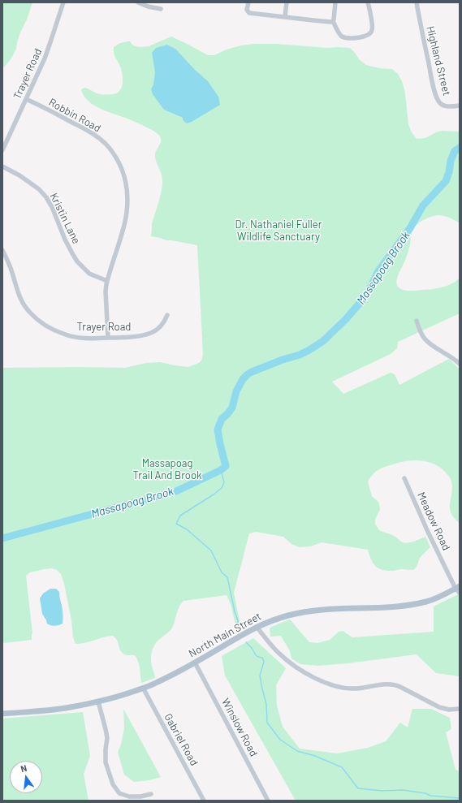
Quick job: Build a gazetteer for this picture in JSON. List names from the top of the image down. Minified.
{"streets":{"main road":["North Main Street"],"street":["Highland Street","Trayer Road","Robbin Road","Kristin Lane","Meadow Road","Winslow Road","Gabriel Road"]},"crossings":[["Trayer Road","Robbin Road"],["Robbin Road","Kristin Lane"],["Meadow Road","North Main Street"],["North Main Street","Winslow Road"],["North Main Street","Gabriel Road"]],"water":["Massapoag Brook"],"parks":["Dr. Nathaniel Fuller Wildlife Sanctuary","Massapoag Trail And Brook"],"north":"top"}
